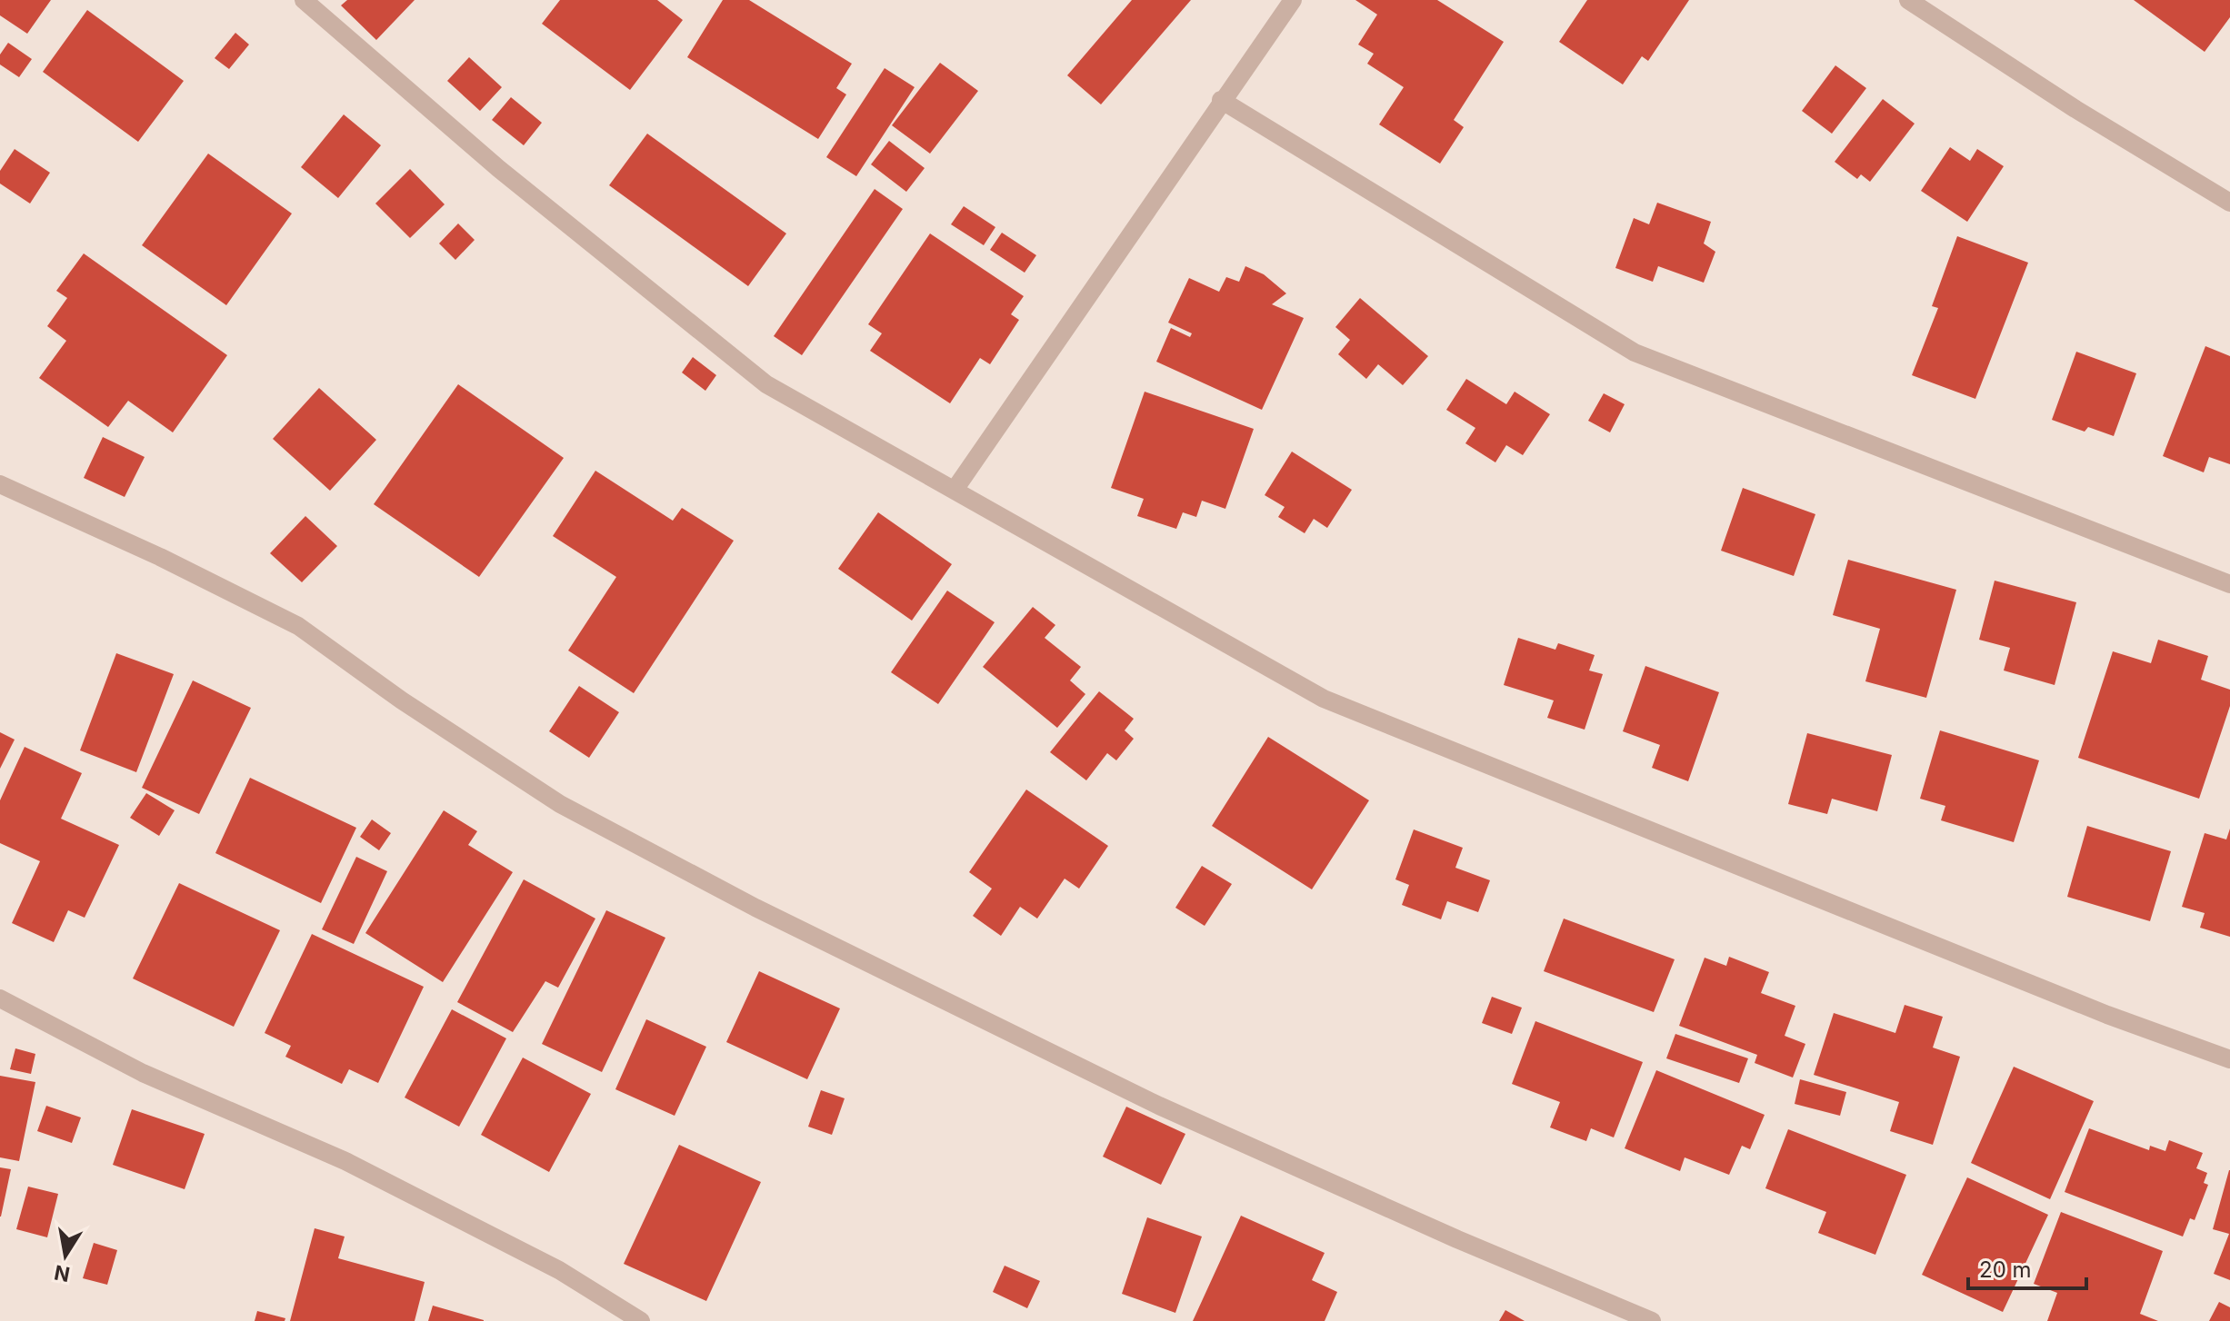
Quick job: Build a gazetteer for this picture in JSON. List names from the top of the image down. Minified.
{"scale_bar":"20 m","north":"bottom"}
